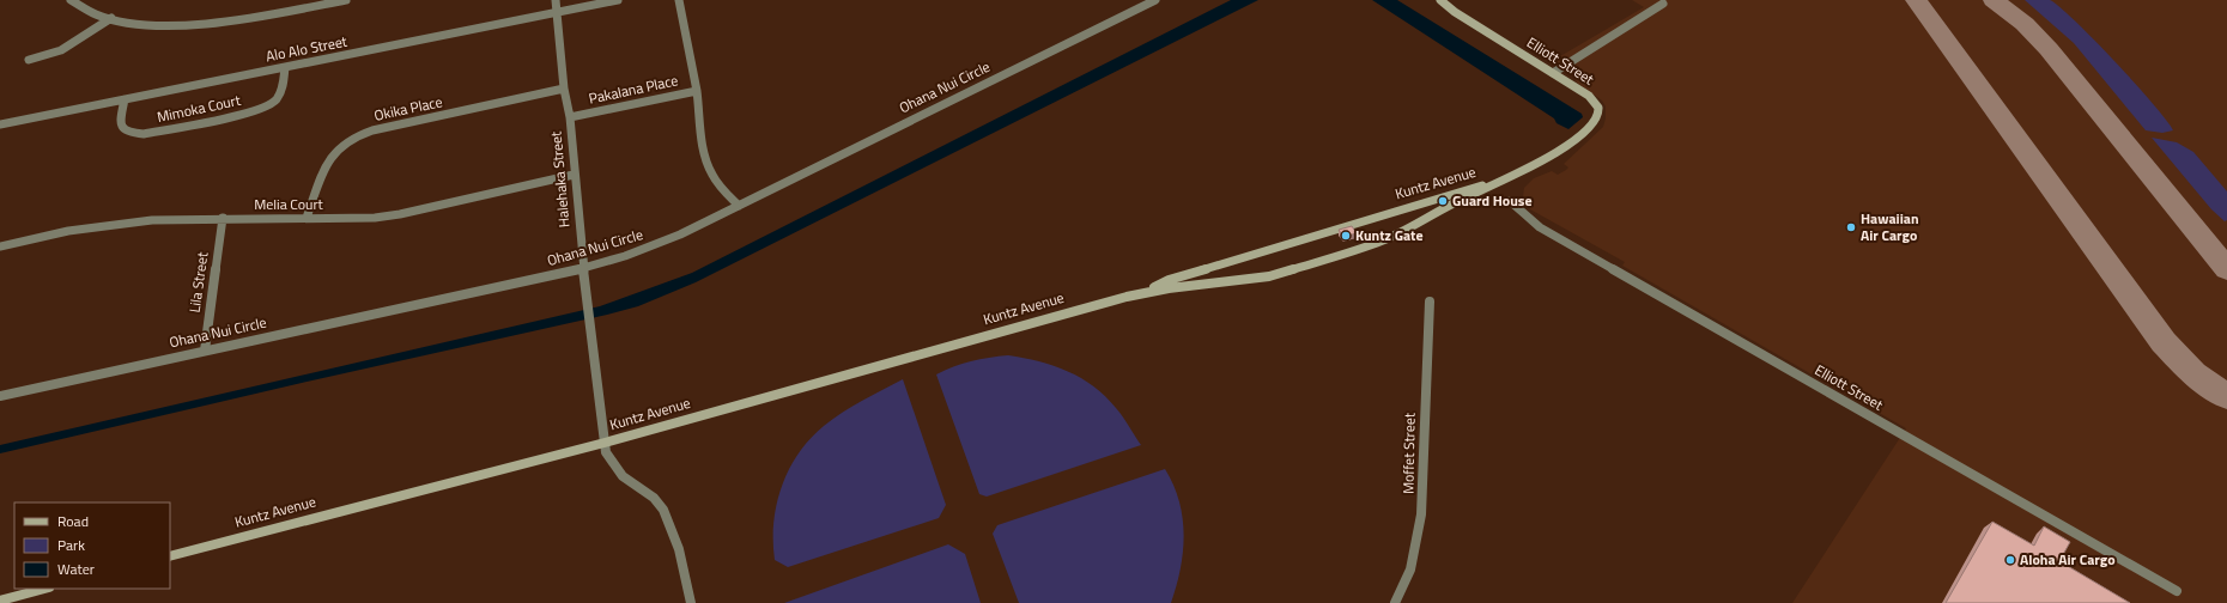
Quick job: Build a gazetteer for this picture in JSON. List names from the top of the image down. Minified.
{"streets":{"street":["Alo Alo Street","Elliott Street","Ohana Nui Circle","Pakalana Place","Mimoka Court","Okika Place","Halehaka Street","Kuntz Avenue","Melia Court","Lila Street","Moffet Street"]},"crossings":[["Alo Alo Street","Mimoka Court"],["Alo Alo Street","Halehaka Street"],["Elliott Street","Kuntz Avenue"],["Ohana Nui Circle","Halehaka Street"],["Ohana Nui Circle","Lila Street"],["Pakalana Place","Halehaka Street"],["Okika Place","Halehaka Street"],["Okika Place","Melia Court"],["Halehaka Street","Kuntz Avenue"],["Halehaka Street","Melia Court"],["Melia Court","Lila Street"]],"places":["Guard House","Hawaiian Air Cargo","Kuntz Gate","Aloha Air Cargo"],"legend":["Road","Park","Water"]}
